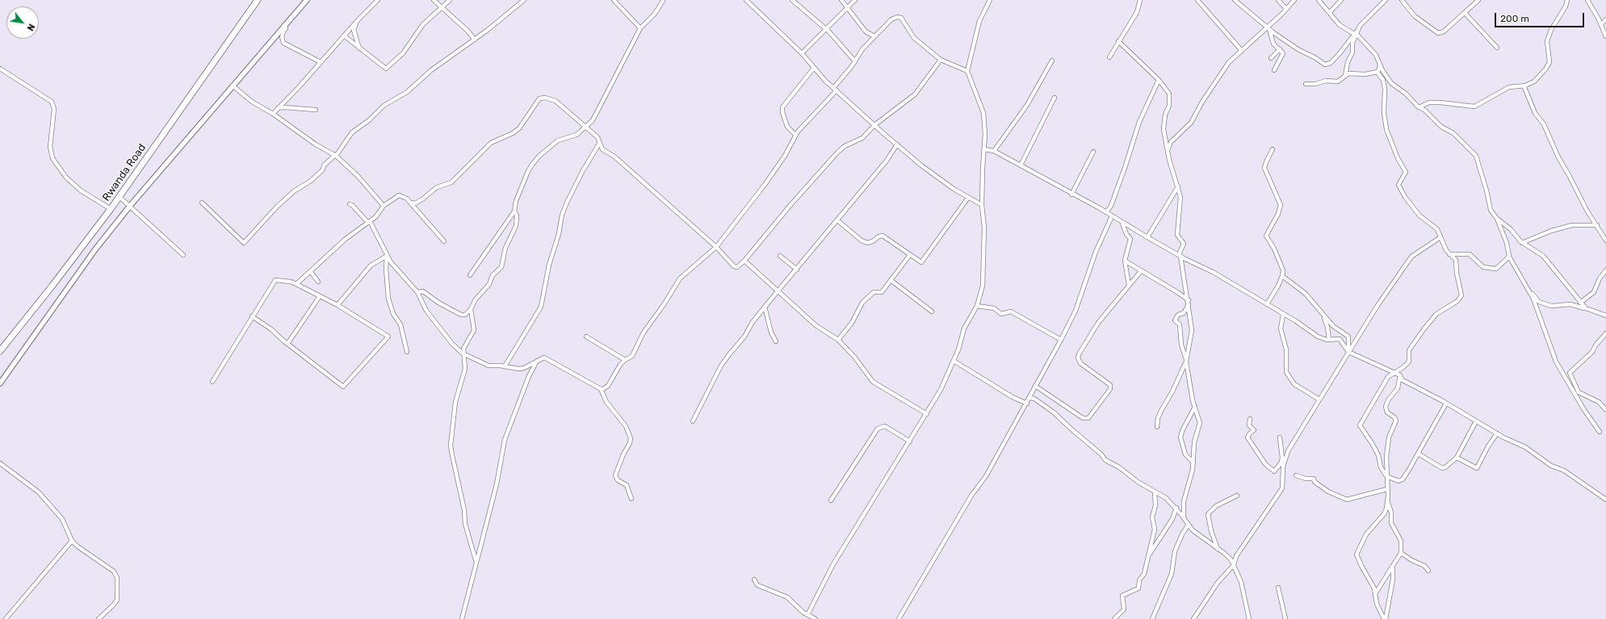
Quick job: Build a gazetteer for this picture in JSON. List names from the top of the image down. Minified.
{"streets":{"highway":["Rwanda Road"]},"scale_bar":"200 m","north":"bottom right"}
